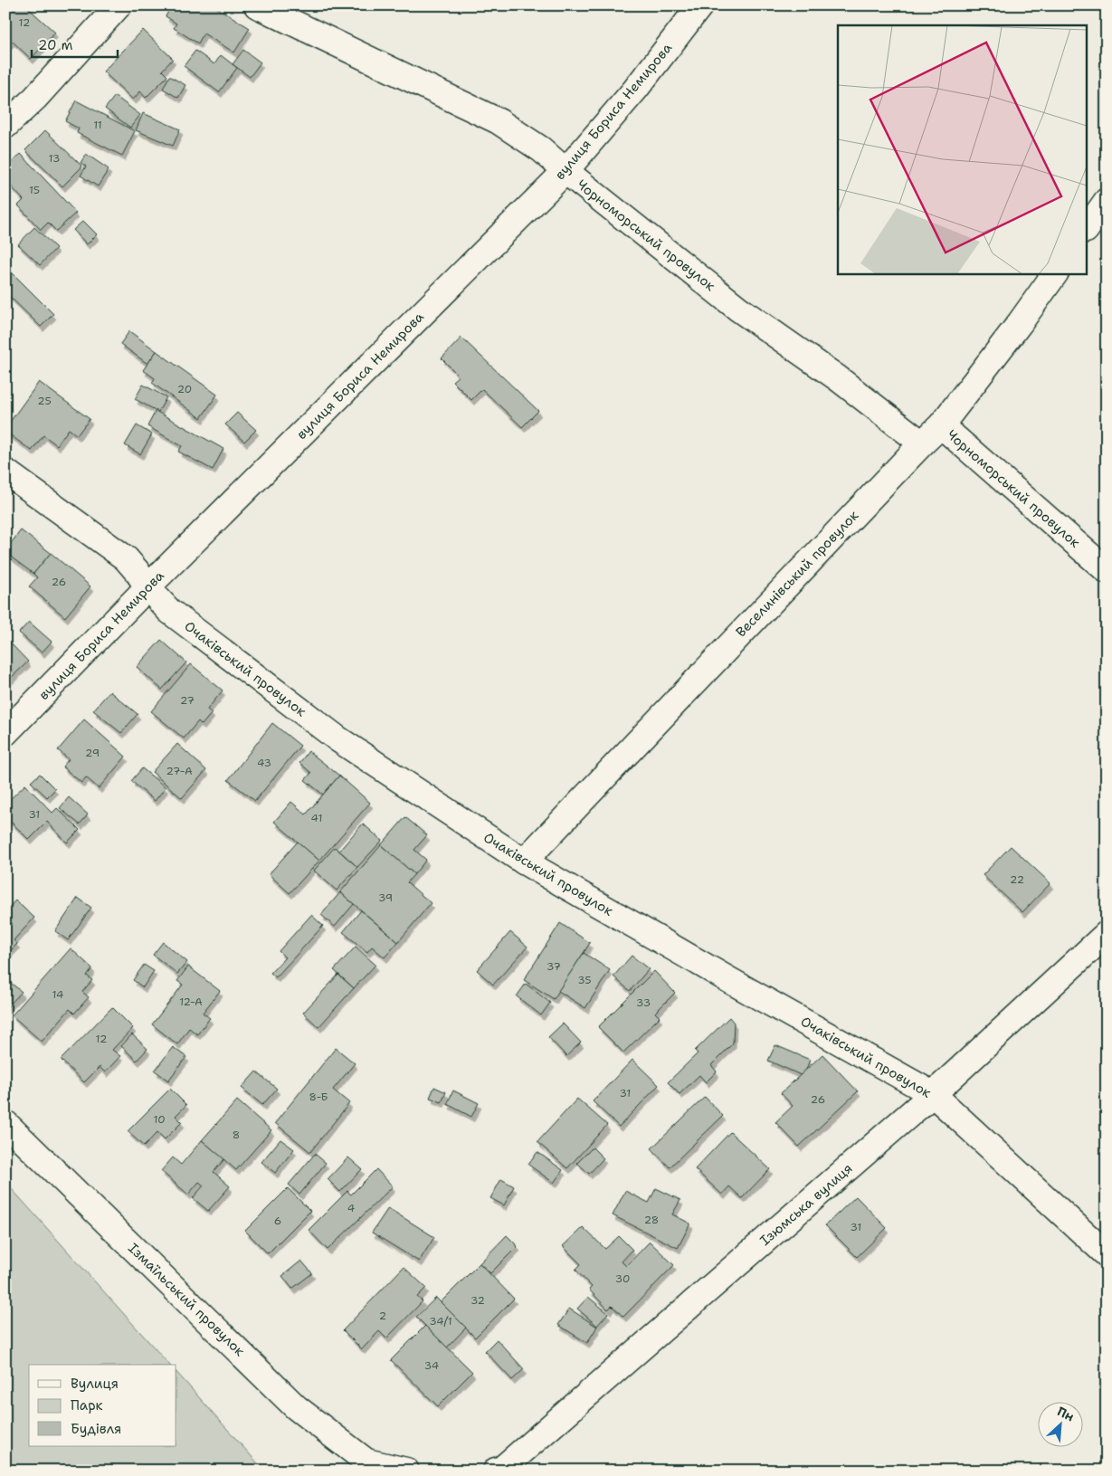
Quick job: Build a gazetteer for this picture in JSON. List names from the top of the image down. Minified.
{"streets":{"street":["вулиця Бориса Немирова","Чорноморський провулок","Веселинівський провулок","Очаківський провулок","Ізюмська вулиця","Ізмаїльський провулок"]},"crossings":[["вулиця Бориса Немирова","Чорноморський провулок"],["вулиця Бориса Немирова","Очаківський провулок"],["Чорноморський провулок","Веселинівський провулок"],["Веселинівський провулок","Очаківський провулок"],["Очаківський провулок","Ізюмська вулиця"]],"house_numbers":["12","11","13","15","20","25","26","27","29","43","27-А","31","41","22","39","37","35","14","12-А","33","12","31","8-Б","26","10","8","4","28","6","31","30","32","2","34/1","34"],"legend":["Вулиця","Парк","Будівля"],"scale_bar":"20 m","north":"top right"}
